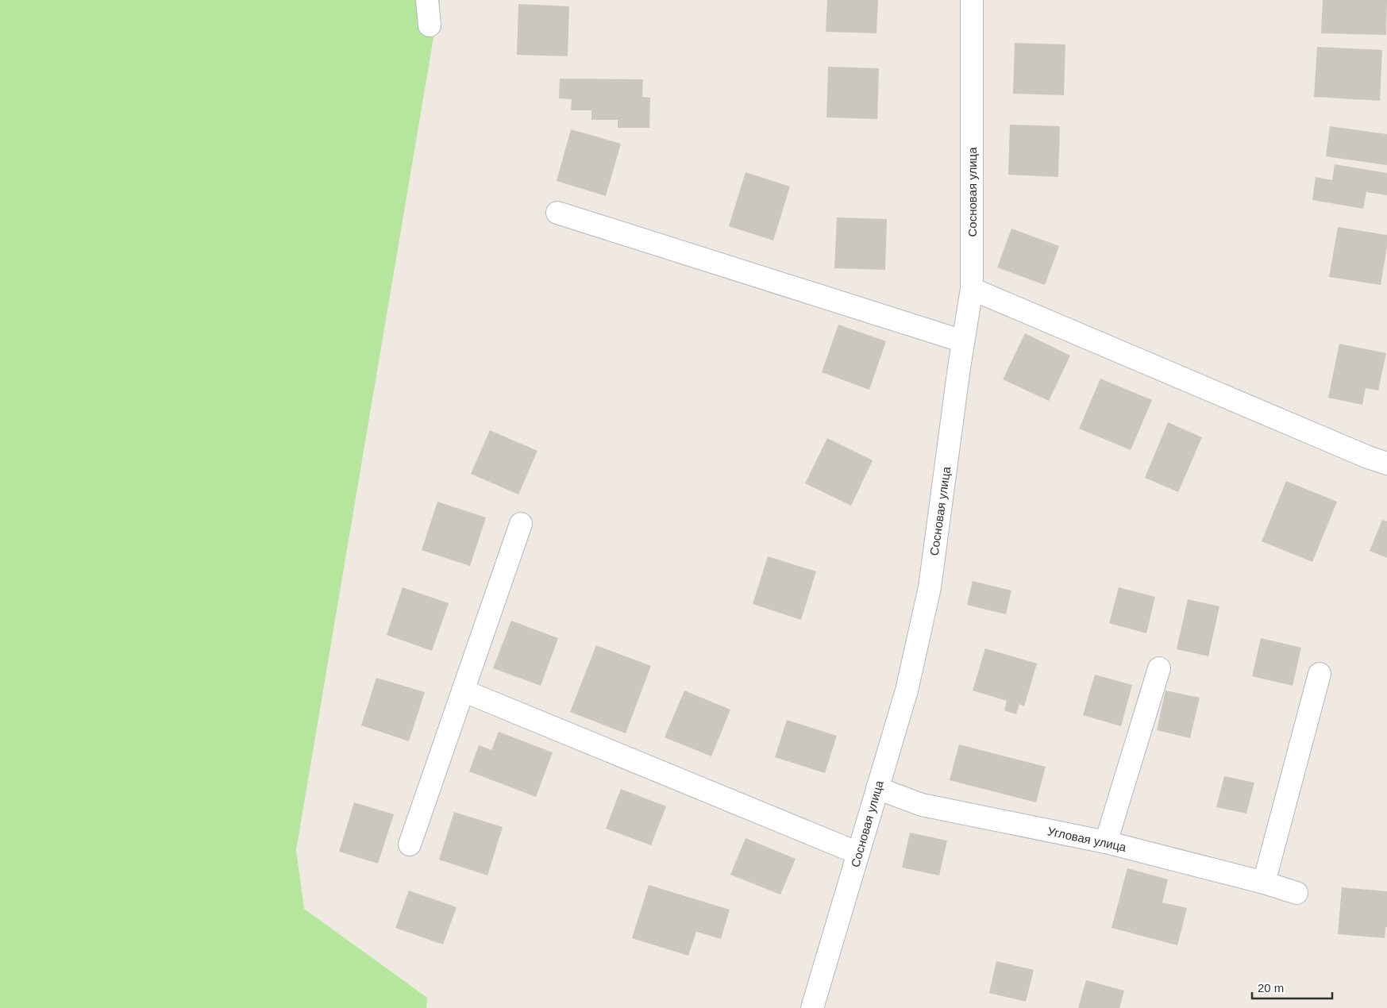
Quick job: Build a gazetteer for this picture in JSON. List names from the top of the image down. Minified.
{"streets":{"street":["Сосновая улица","Угловая улица"]},"crossings":[["Сосновая улица","Угловая улица"]],"scale_bar":"20 m"}
